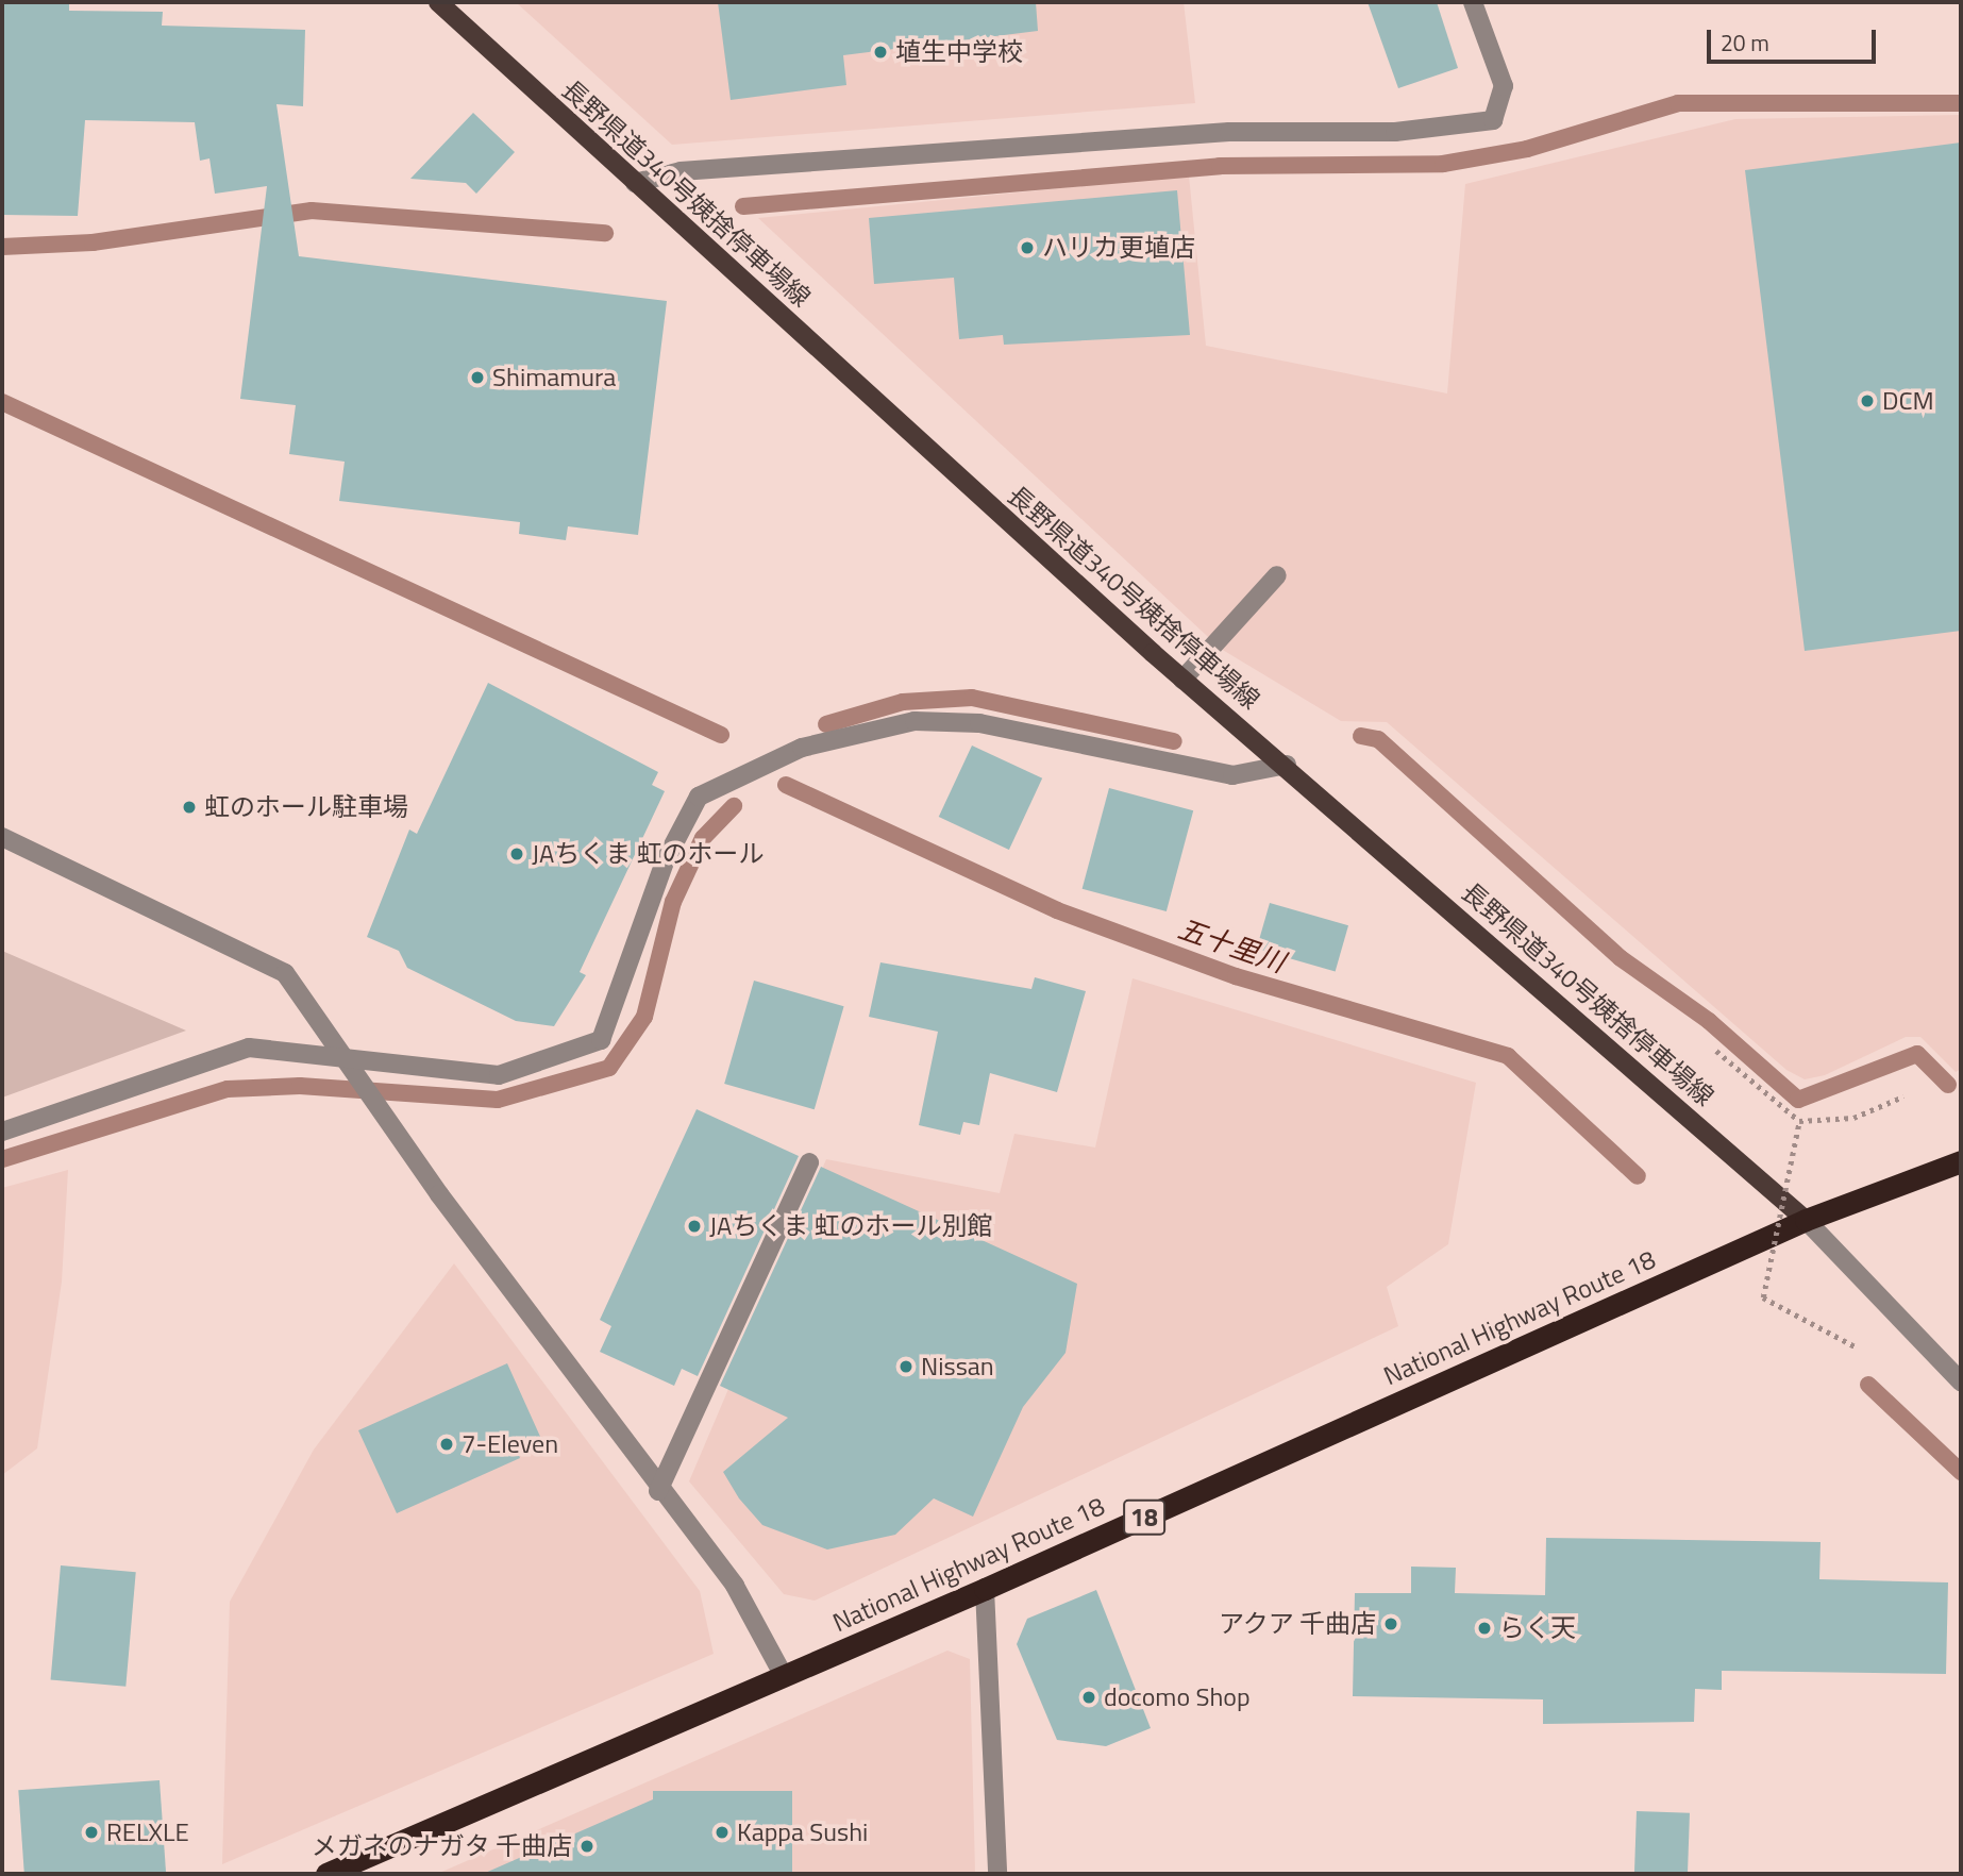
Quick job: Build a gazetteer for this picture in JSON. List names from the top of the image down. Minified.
{"streets":{"highway":["National Highway Route 18","18"],"main road":["長野県道340号姨捨停車場線"]},"crossings":[["長野県道340号姨捨停車場線","National Highway Route 18"]],"water":["五十里川"],"places":["埴生中学校","ハリカ更埴店","Shimamura","DCM","虹のホール駐車場","JAちくま 虹のホール","JAちくま 虹のホール別館","Nissan","7-Eleven","アクア 千曲店","らく天","docomo Shop","RELXLE","Kappa Sushi","メガネのナガタ 千曲店"],"scale_bar":"20 m"}
